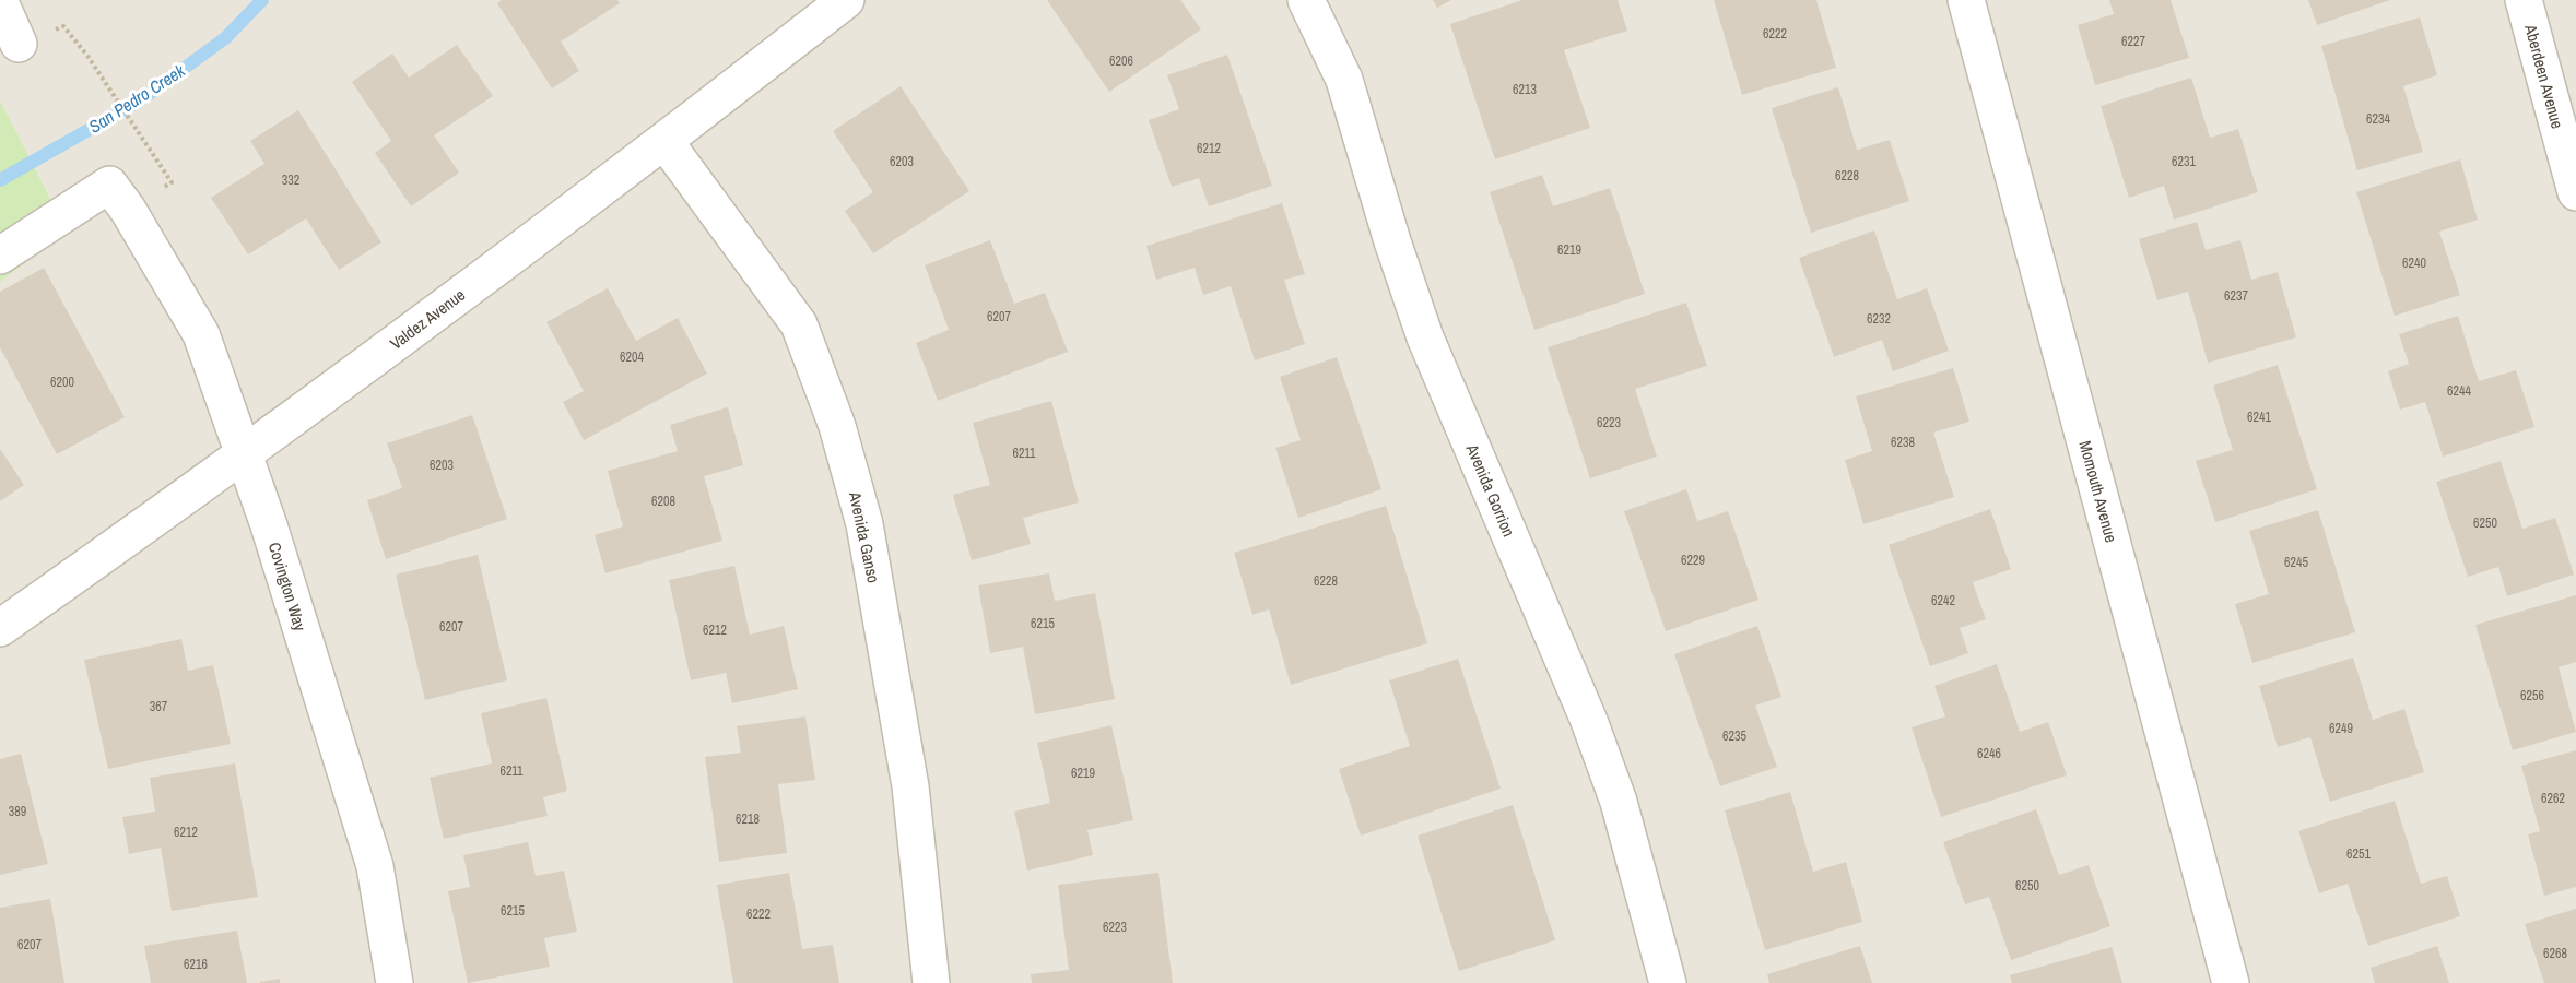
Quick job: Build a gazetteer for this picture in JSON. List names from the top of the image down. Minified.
{"streets":{"street":["Aberdeen Avenue","Valdez Avenue","Avenida Gorrion","Momouth Avenue","Avenida Ganso","Covington Way"]},"crossings":[["Valdez Avenue","Avenida Ganso"],["Valdez Avenue","Covington Way"]],"water":["San Pedro Creek"],"house_numbers":["6222","6227","6206","6213","6234","6212","6203","6231","6228","332","6219","6240","6237","6207","6232","6204","6200","6244","6241","6223","6238","6211","6203","6208","6250","6229","6245","6228","6242","6215","6207","6212","6256","367","6249","6235","6246","6211","6219","6262","389","6218","6212","6251","6250","6215","6222","6223","6207","6268","6216"]}
